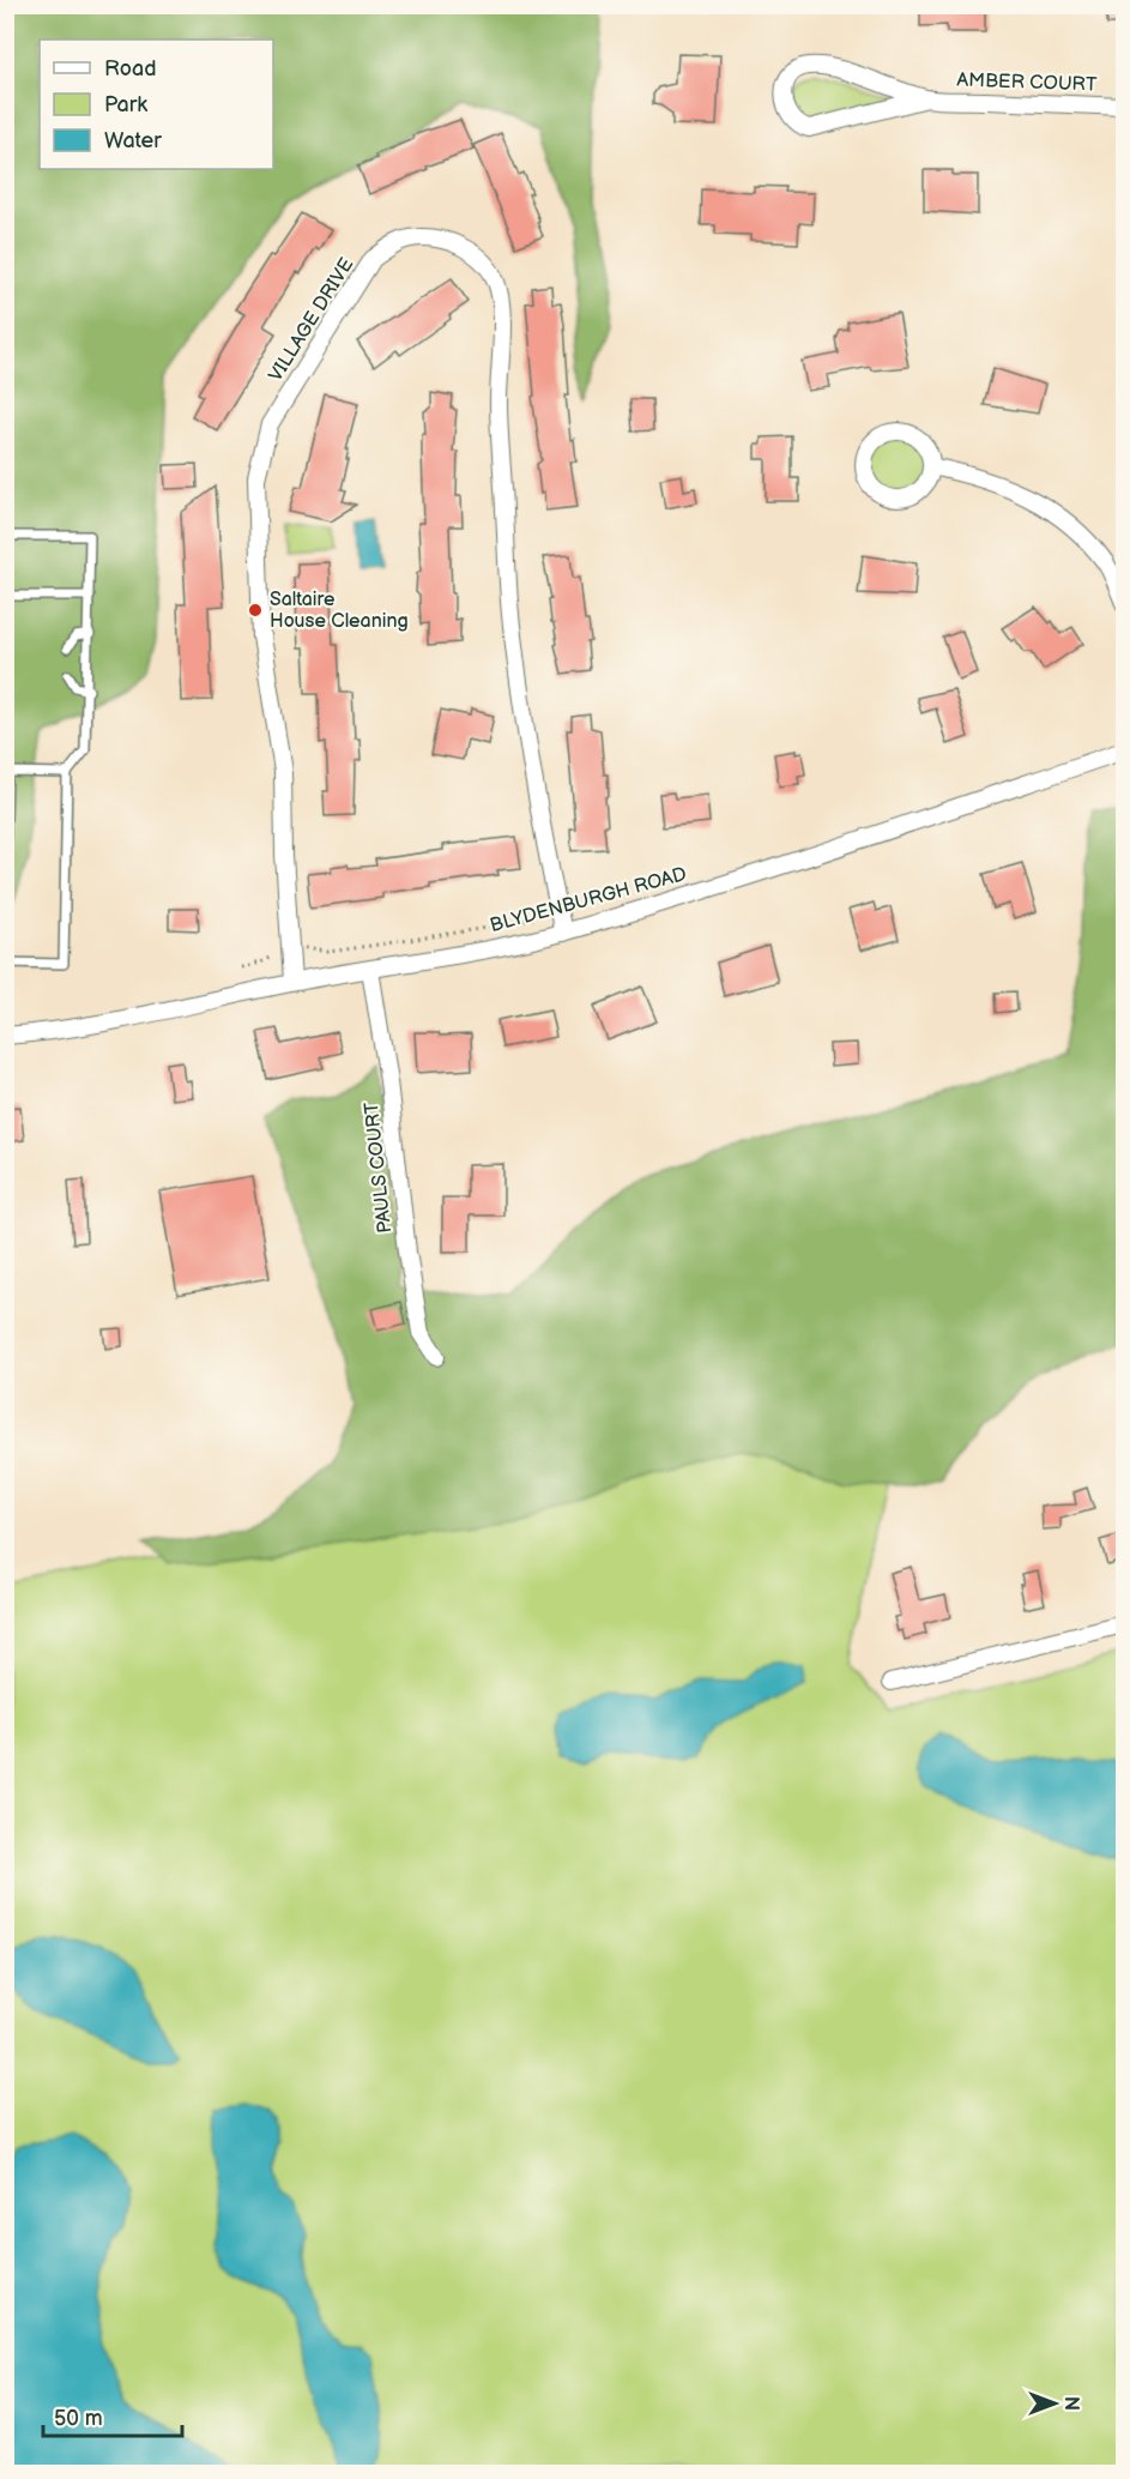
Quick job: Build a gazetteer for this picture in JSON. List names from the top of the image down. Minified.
{"streets":{"street":["AMBER COURT","VILLAGE DRIVE","BLYDENBURGH ROAD","PAULS COURT"]},"crossings":[["VILLAGE DRIVE","BLYDENBURGH ROAD"],["BLYDENBURGH ROAD","PAULS COURT"]],"places":["Saltaire House Cleaning"],"legend":["Road","Park","Water"],"scale_bar":"50 m","north":"right"}
